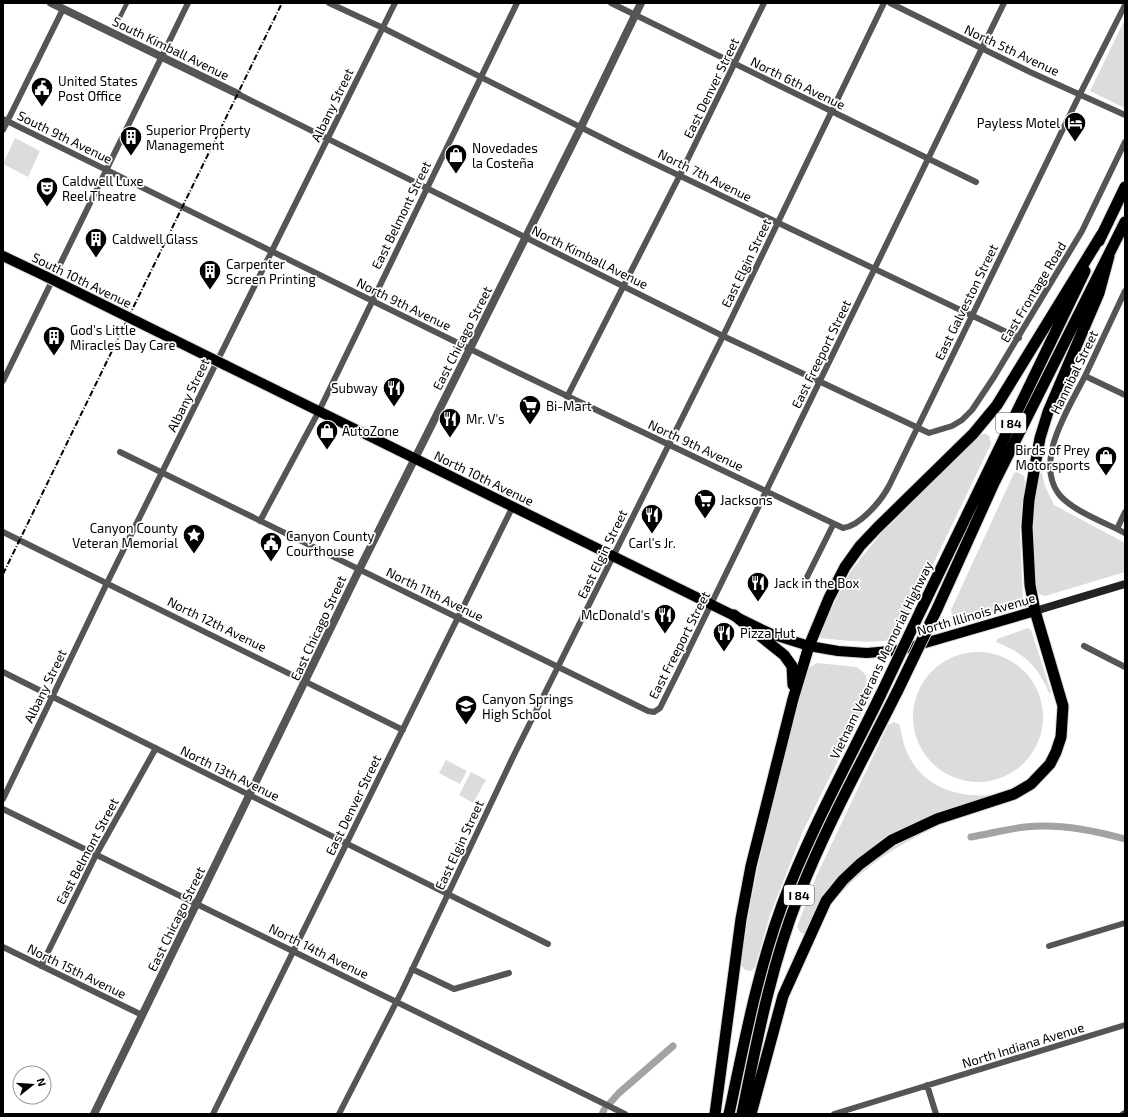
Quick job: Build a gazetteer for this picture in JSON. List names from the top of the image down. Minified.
{"streets":{"highway":["I 84","Vietnam Veterans Memorial Highway"],"main road":["South 10th Avenue","North 10th Avenue","North Illinois Avenue"],"street":["South Kimball Avenue","North 5th Avenue","North 6th Avenue","East Denver Street","Albany Street","South 9th Avenue","North 7th Avenue","East Belmont Street","North Kimball Avenue","East Elgin Street","East Frontage Road","East Galveston Street","North 9th Avenue","East Chicago Street","East Freeport Street","Hannibal Street","North 11th Avenue","North 12th Avenue","North 13th Avenue","North 14th Avenue","North 15th Avenue","North Indiana Avenue"]},"crossings":[["South Kimball Avenue","North Kimball Avenue"],["North 5th Avenue","East Galveston Street"],["North 5th Avenue","East Freeport Street"],["North 6th Avenue","East Denver Street"],["North 6th Avenue","East Elgin Street"],["North 6th Avenue","East Chicago Street"],["North 6th Avenue","East Freeport Street"],["East Denver Street","North 7th Avenue"],["East Denver Street","North Kimball Avenue"],["East Denver Street","North 9th Avenue"],["East Denver Street","North 10th Avenue"],["East Denver Street","North 11th Avenue"],["East Denver Street","North 12th Avenue"],["East Denver Street","North 13th Avenue"],["East Denver Street","North 14th Avenue"],["Albany Street","North 7th Avenue"],["Albany Street","North Kimball Avenue"],["Albany Street","North 9th Avenue"],["Albany Street","North 11th Avenue"],["Albany Street","North 12th Avenue"],["Albany Street","North 13th Avenue"],["South 9th Avenue","North 9th Avenue"],["North 7th Avenue","East Belmont Street"],["North 7th Avenue","East Elgin Street"],["North 7th Avenue","East Frontage Road"],["North 7th Avenue","East Galveston Street"],["North 7th Avenue","East Chicago Street"],["North 7th Avenue","East Freeport Street"],["East Belmont Street","North Kimball Avenue"],["East Belmont Street","North 9th Avenue"],["East Belmont Street","North 10th Avenue"],["East Belmont Street","North 11th Avenue"],["East Belmont Street","North 13th Avenue"],["East Belmont Street","North 14th Avenue"],["East Belmont Street","North 15th Avenue"],["North Kimball Avenue","East Elgin Street"],["North Kimball Avenue","East Frontage Road"],["North Kimball Avenue","East Galveston Street"],["North Kimball Avenue","East Chicago Street"],["North Kimball Avenue","East Freeport Street"],["East Elgin Street","North 9th Avenue"],["East Elgin Street","North 10th Avenue"],["East Elgin Street","North 11th Avenue"],["East Elgin Street","North 13th Avenue"],["East Elgin Street","North 14th Avenue"],["South 10th Avenue","North 10th Avenue"],["East Galveston Street","North 9th Avenue"],["North 9th Avenue","East Chicago Street"],["North 9th Avenue","East Freeport Street"],["East Chicago Street","North 10th Avenue"],["East Chicago Street","North 11th Avenue"],["East Chicago Street","North 12th Avenue"],["East Chicago Street","North 13th Avenue"],["East Chicago Street","North 14th Avenue"],["East Chicago Street","North 15th Avenue"],["East Freeport Street","North 10th Avenue"],["East Freeport Street","North 11th Avenue"],["I 84","Vietnam Veterans Memorial Highway"],["North 10th Avenue","North Illinois Avenue"]],"places":{"public building":["United States Post Office","Canyon County Courthouse"],"hotel":["Payless Motel"],"building":["Superior Property Management","Caldwell Glass","Carpenter Screen Printing","God's Little Miracles Day Care"],"shop":["Novedades la Costeña","AutoZone","Birds of Prey Motorsports"],"theatre":["Caldwell Luxe Reel Theatre"],"restaurant":["Subway","Mr. V's","Carl's Jr.","Jack in the Box","McDonald's","Pizza Hut"],"supermarket":["Bi-Mart","Jacksons"],"place":["Canyon County Veteran Memorial"],"school or university":["Canyon Springs High School"]},"north":"right"}
